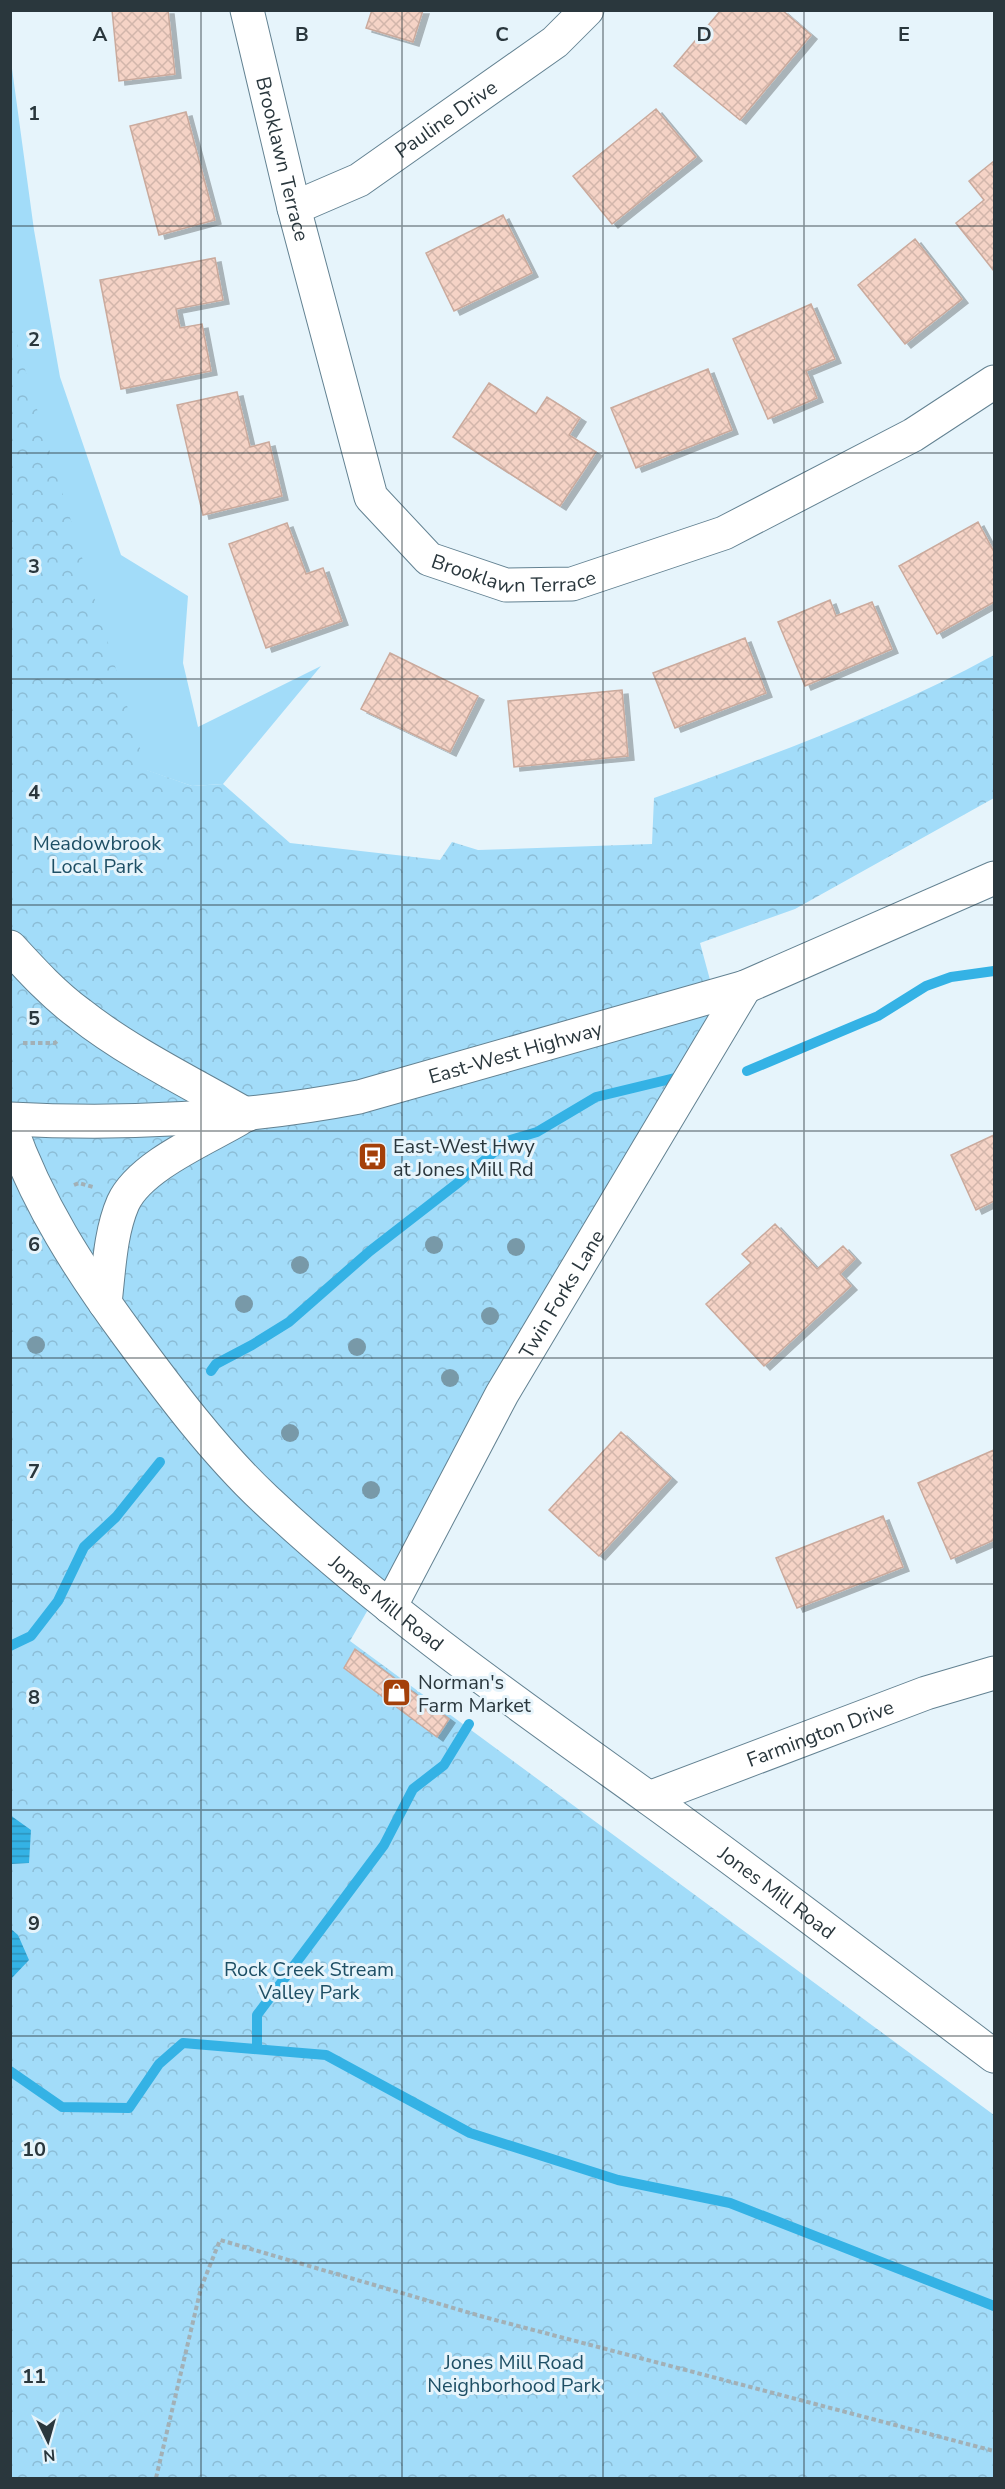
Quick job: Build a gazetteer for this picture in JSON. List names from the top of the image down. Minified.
{"streets":{"main road":["Pauline Drive","Brooklawn Terrace","East-West Highway","Twin Forks Lane","Jones Mill Road","Farmington Drive"]},"crossings":[["Pauline Drive","Brooklawn Terrace"],["East-West Highway","Twin Forks Lane"],["Twin Forks Lane","Jones Mill Road"],["Jones Mill Road","Farmington Drive"]],"parks":["Meadowbrook Local Park","Rock Creek Stream Valley Park","Jones Mill Road Neighborhood Park"],"places":{"bus stop":["East-West Hwy at Jones Mill Rd"],"shop":["Norman's Farm Market"]},"north":"bottom","grid":{"columns":["A","B","C","D","E"],"rows":["1","2","3","4","5","6","7","8","9","10","11"]}}
